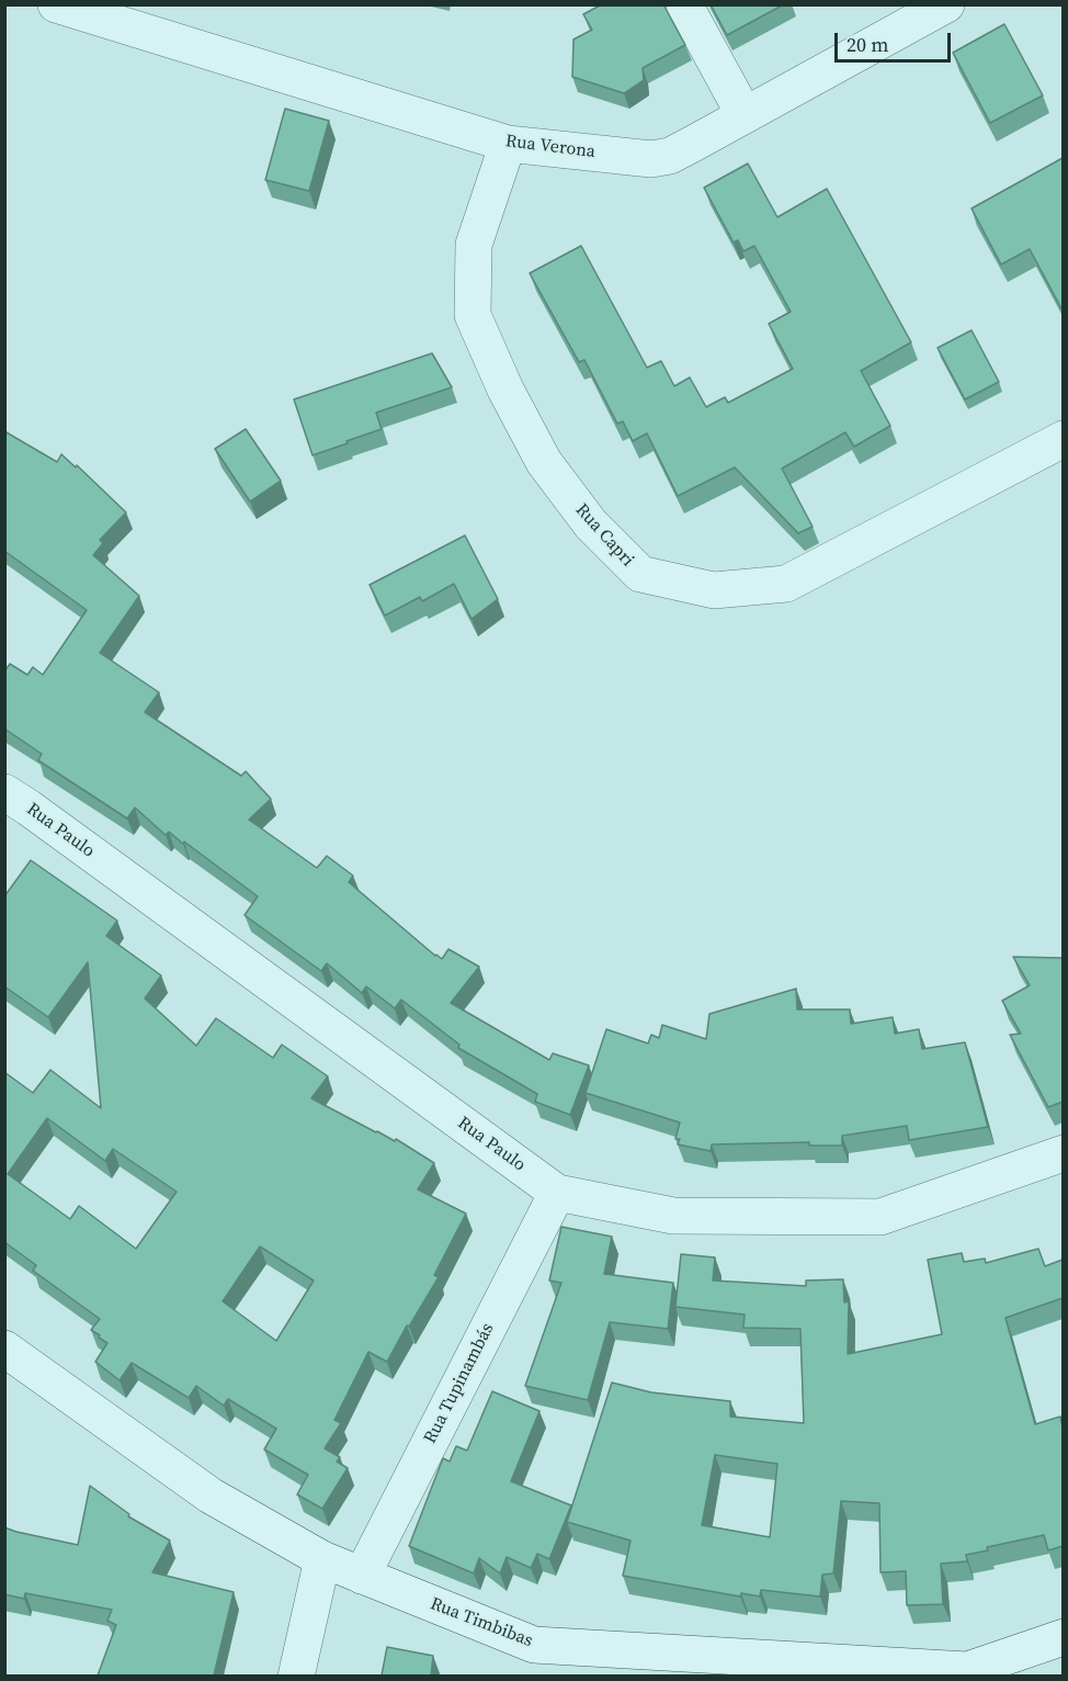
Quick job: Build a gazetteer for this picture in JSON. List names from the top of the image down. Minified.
{"streets":{"street":["Rua Verona","Rua Capri","Rua Paulo","Rua Tupinambás","Rua Timbibas"]},"crossings":[["Rua Verona","Rua Capri"],["Rua Paulo","Rua Tupinambás"],["Rua Tupinambás","Rua Timbibas"]],"scale_bar":"20 m"}
